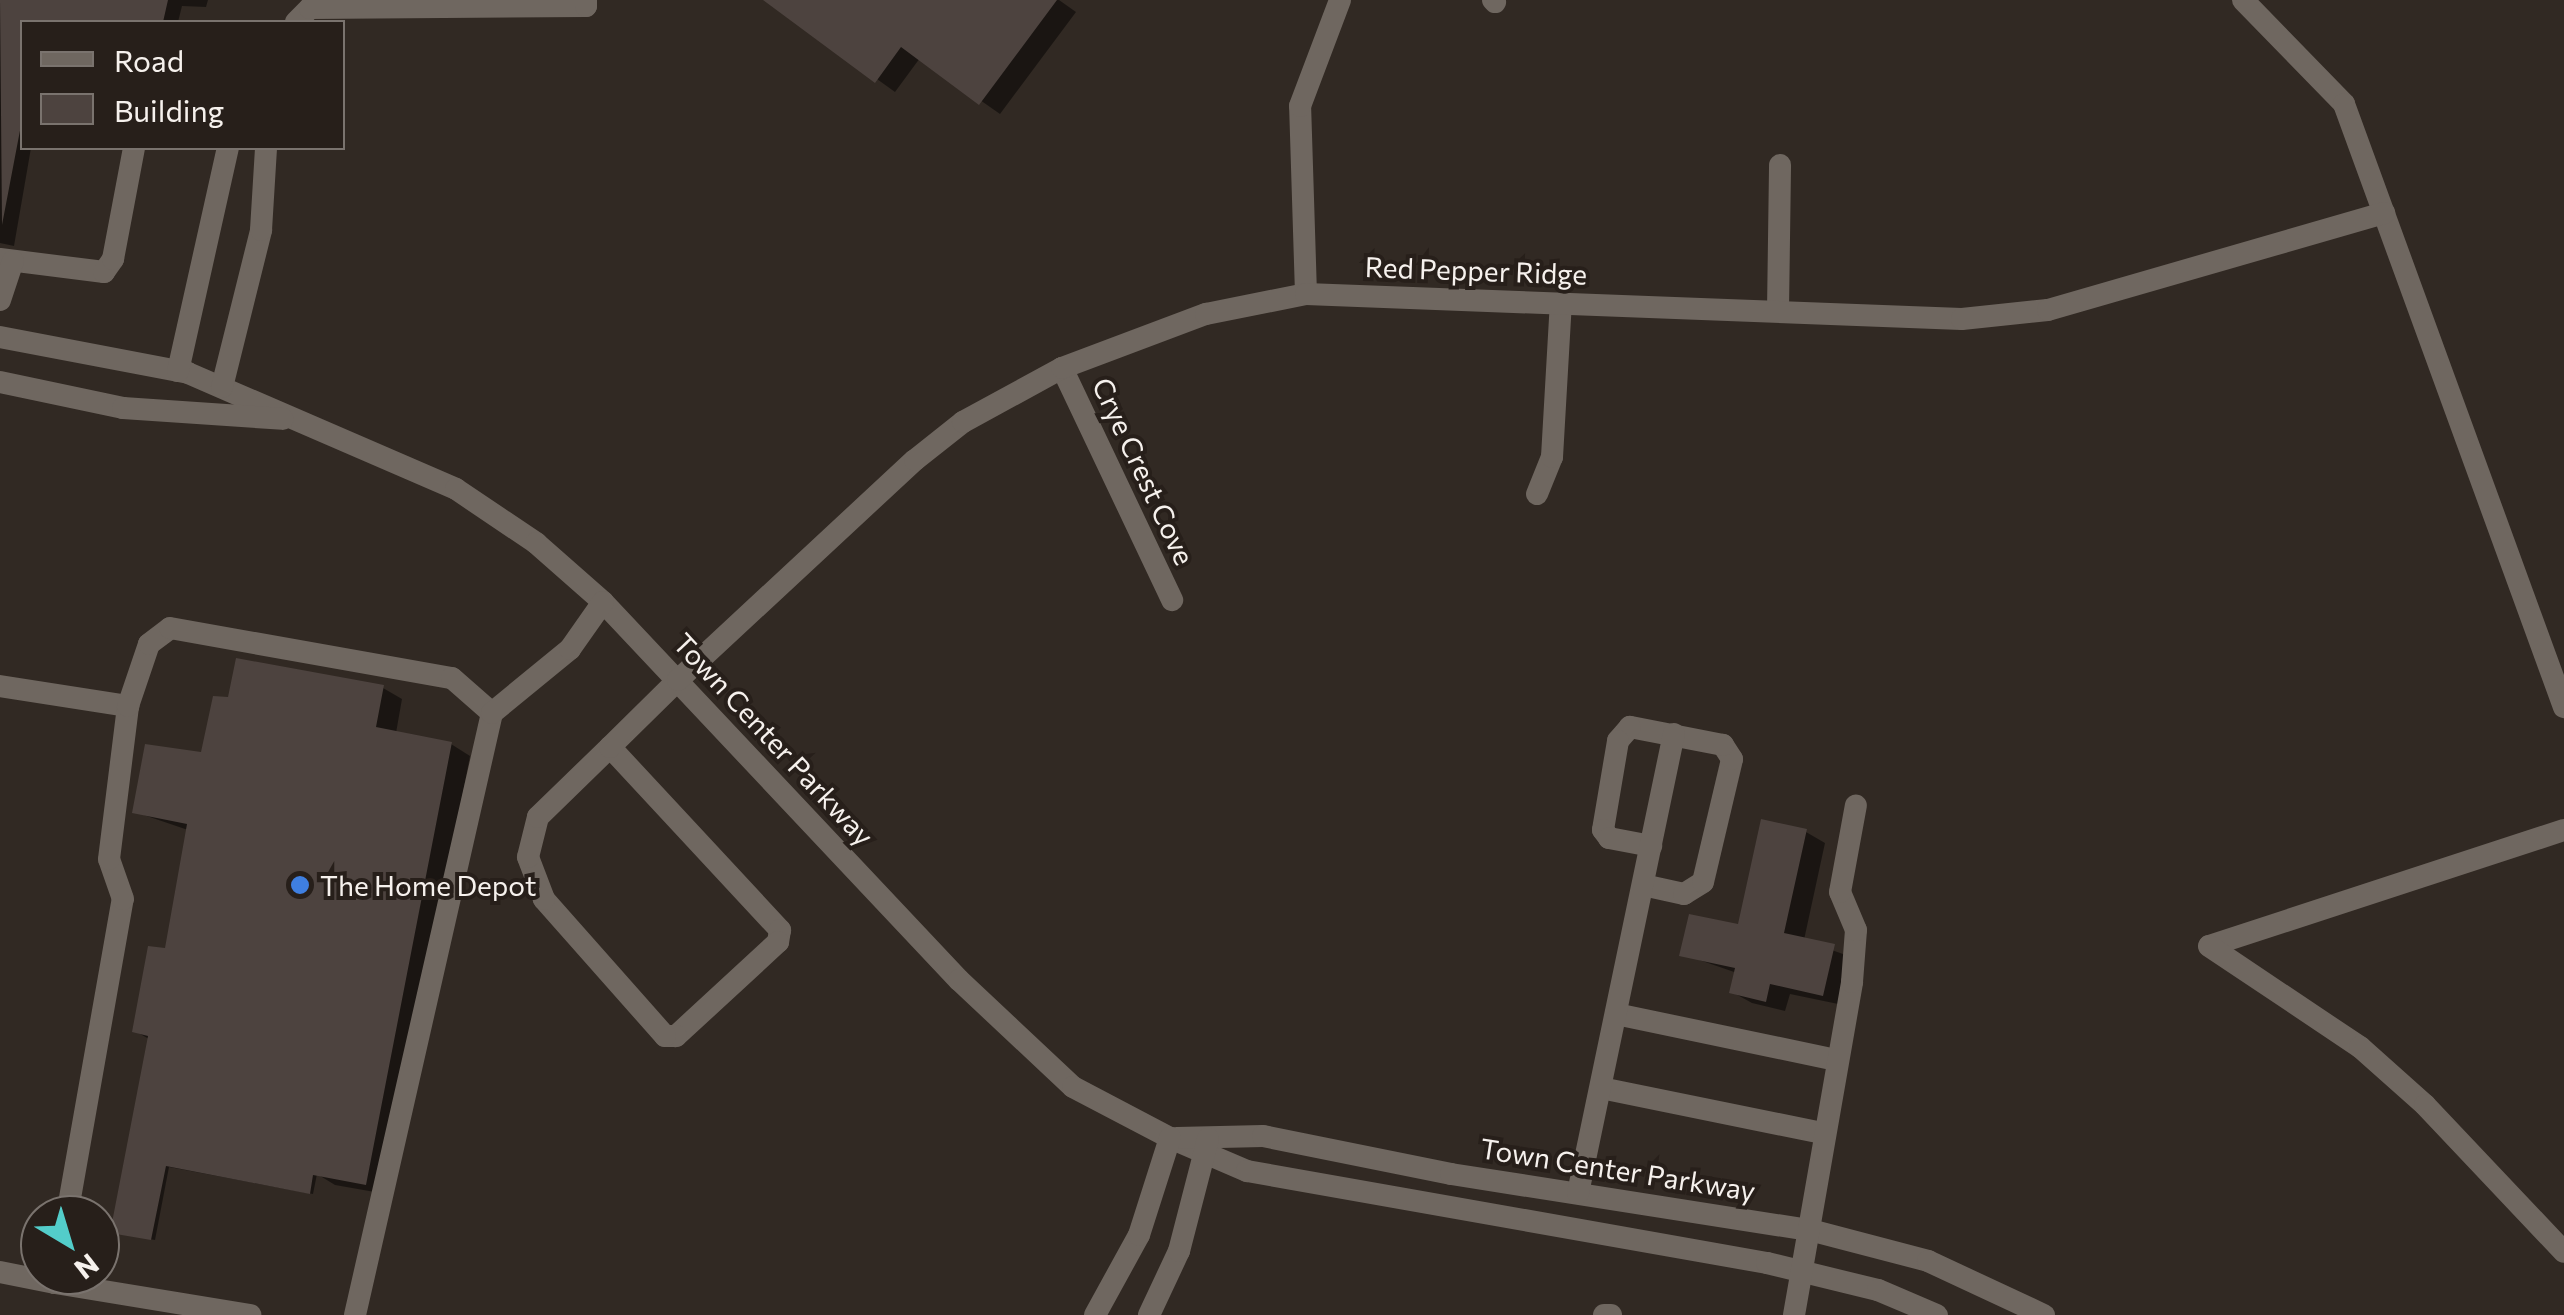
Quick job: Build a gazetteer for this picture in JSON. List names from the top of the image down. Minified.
{"streets":{"street":["Red Pepper Ridge","Crye Crest Cove","Town Center Parkway"]},"crossings":[["Red Pepper Ridge","Crye Crest Cove"],["Red Pepper Ridge","Town Center Parkway"]],"places":["The Home Depot"],"legend":["Road","Building"],"north":"bottom right"}
